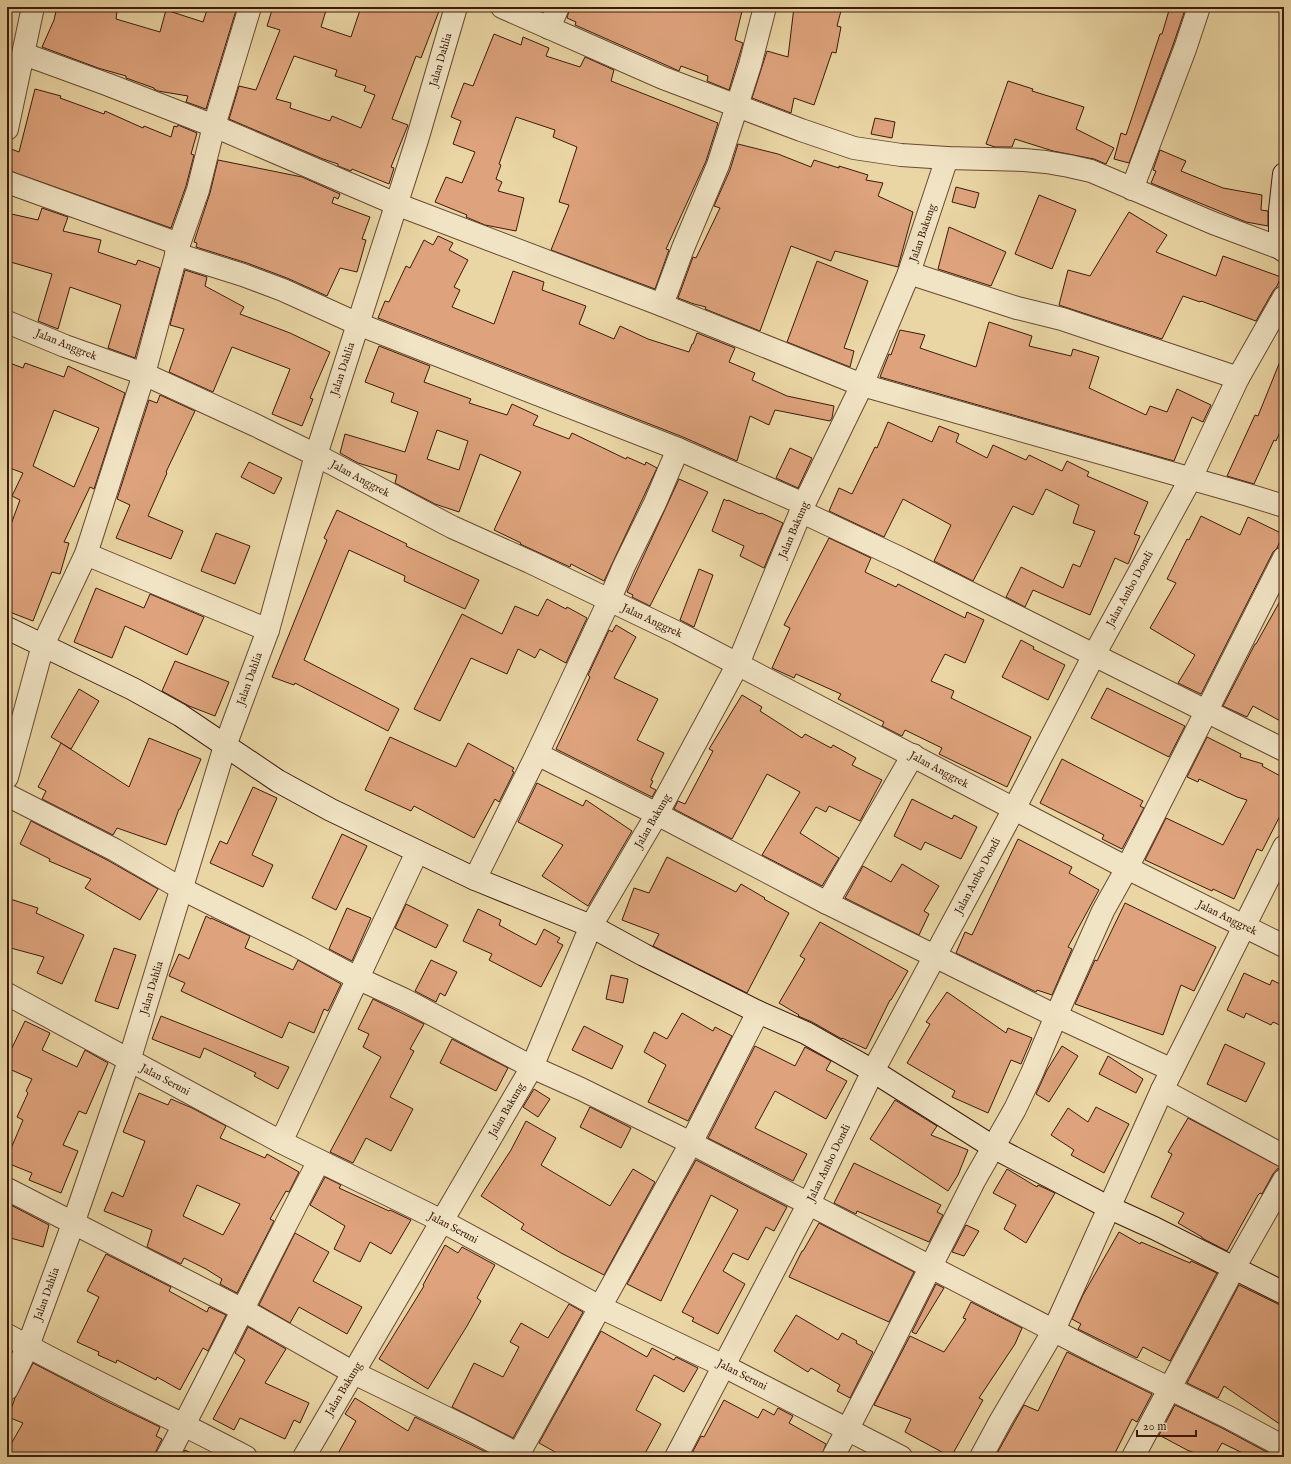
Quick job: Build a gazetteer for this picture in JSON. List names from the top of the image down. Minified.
{"streets":{"street":["Jalan Dahlia","Jalan Bakung","Jalan Anggrek","Jalan Ambo Dondi","Jalan Seruni"]},"crossings":[["Jalan Dahlia","Jalan Anggrek"],["Jalan Dahlia","Jalan Seruni"],["Jalan Bakung","Jalan Anggrek"],["Jalan Bakung","Jalan Seruni"],["Jalan Anggrek","Jalan Ambo Dondi"],["Jalan Ambo Dondi","Jalan Seruni"]],"scale_bar":"20 m"}
